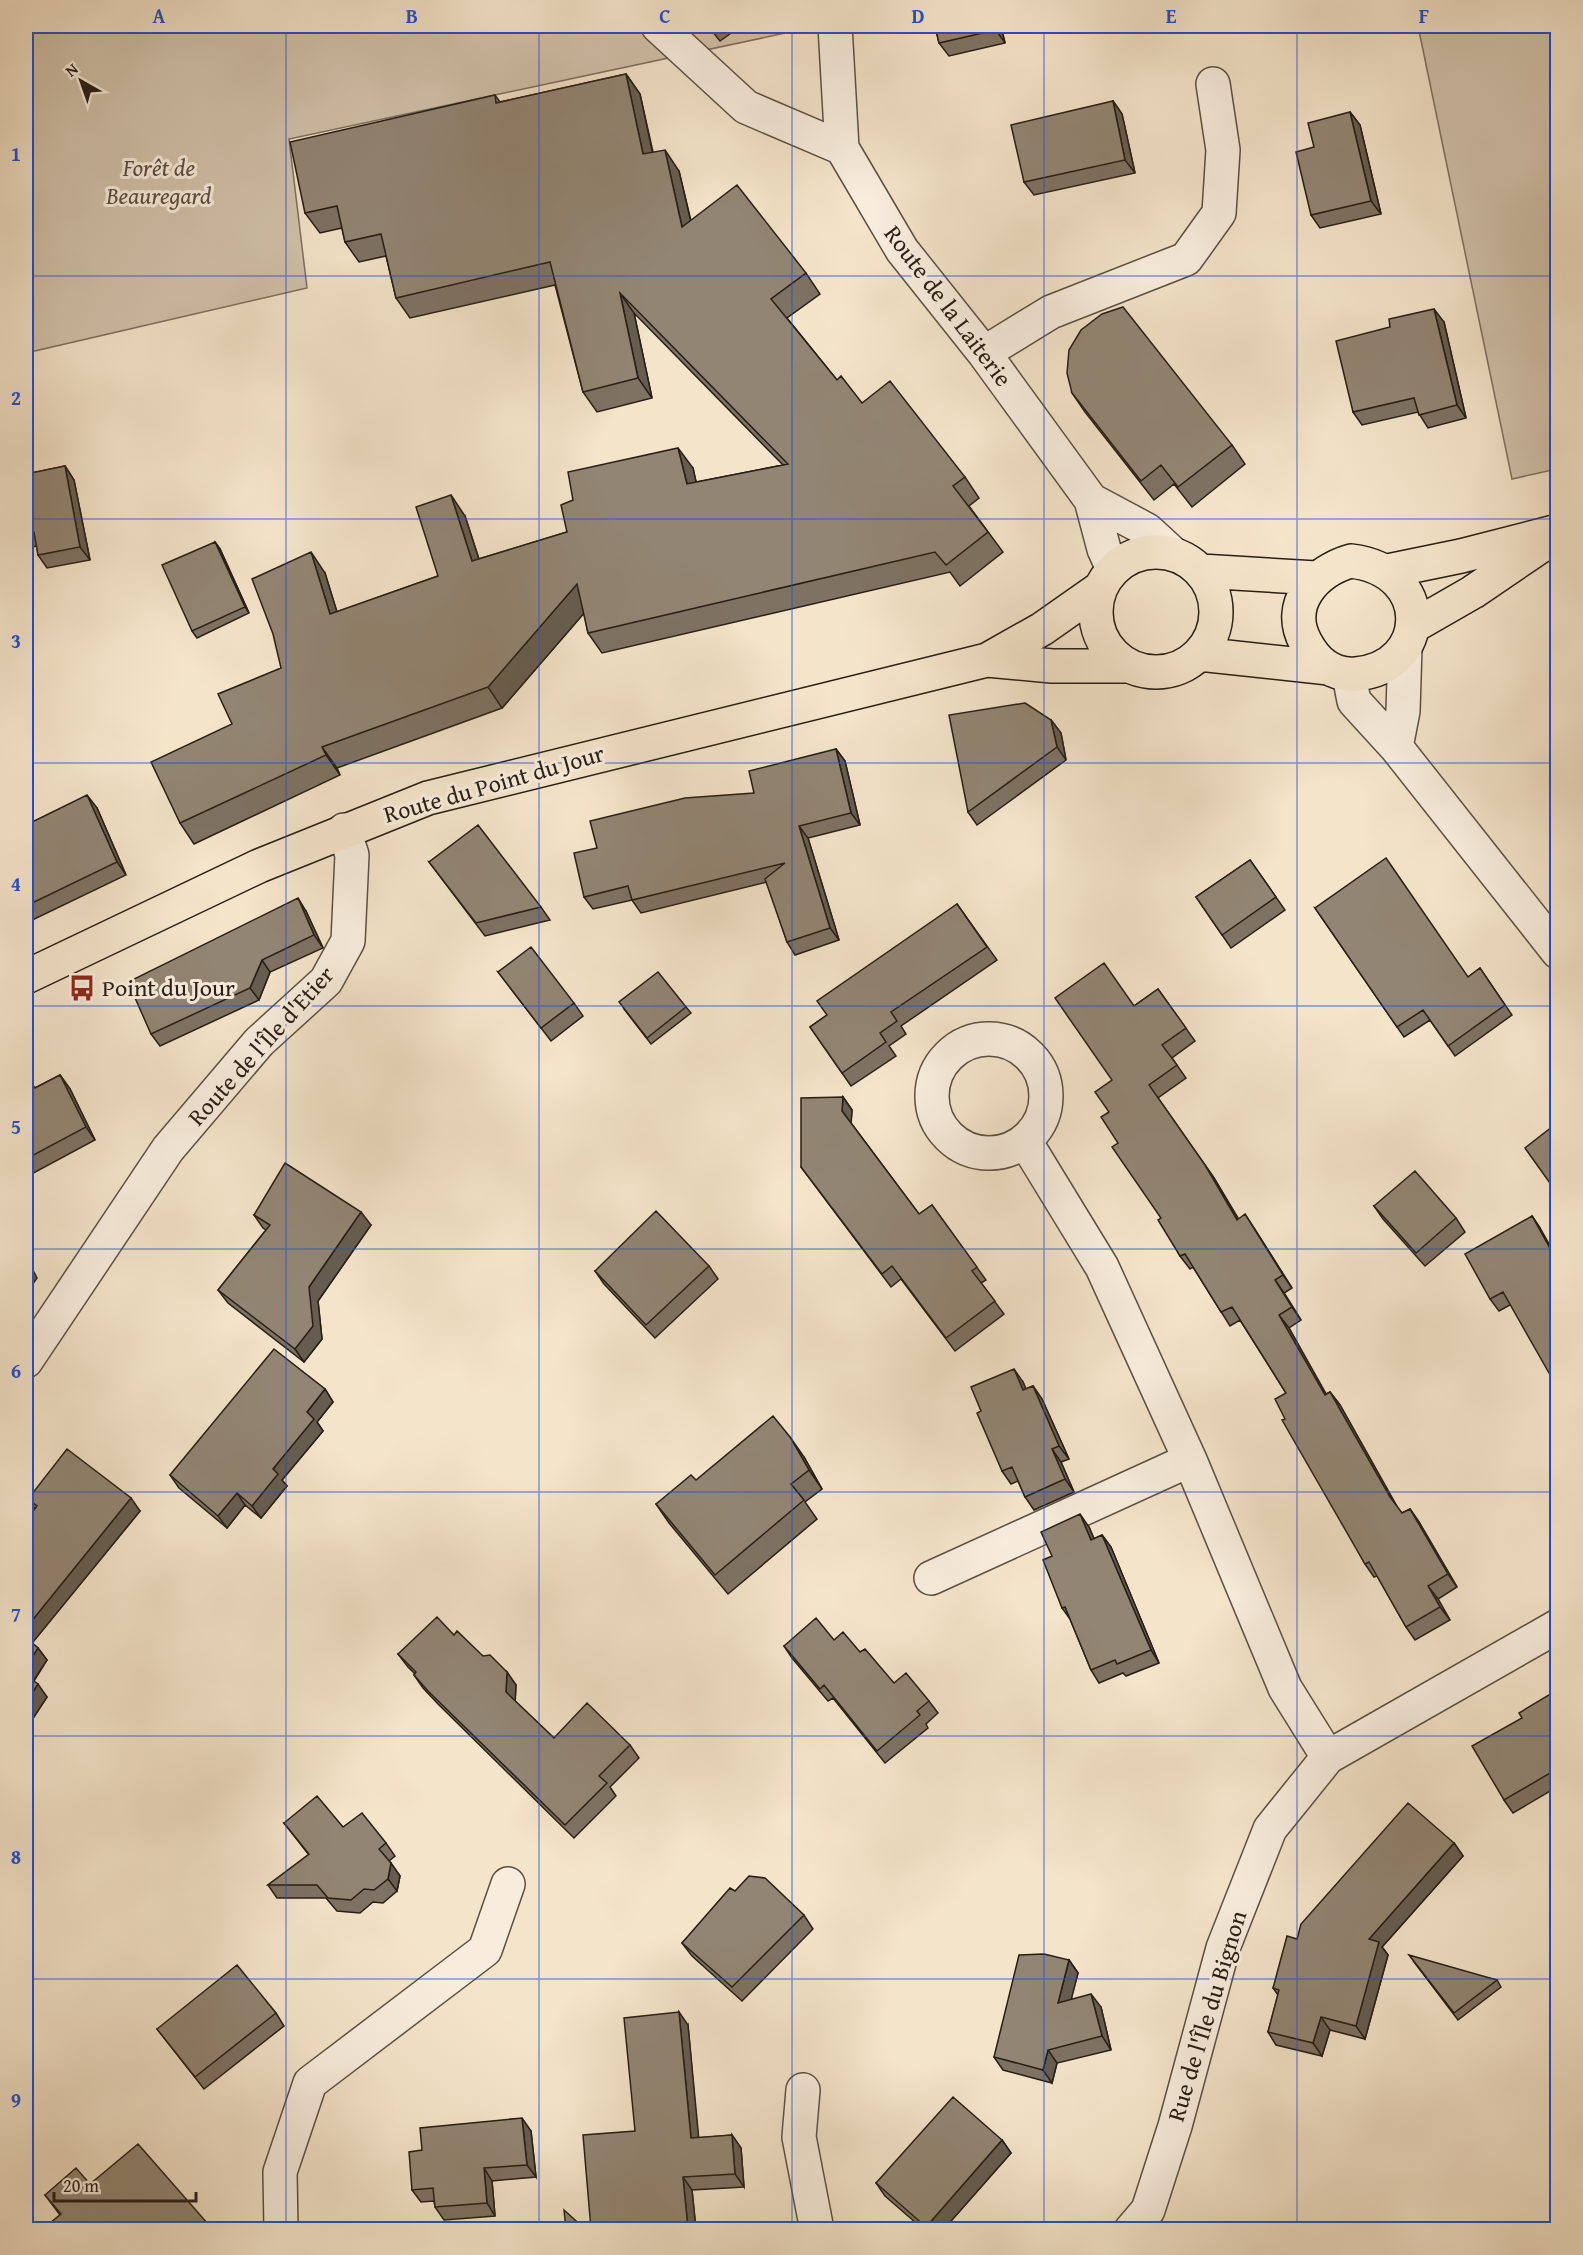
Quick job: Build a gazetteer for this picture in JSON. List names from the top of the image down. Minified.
{"streets":{"main road":["Route du Point du Jour"],"street":["Route de la Laiterie","Route de l'Île d'Etier","Rue de l'Île du Bignon"]},"crossings":[["Route de la Laiterie","Route du Point du Jour"],["Route du Point du Jour","Route de l'Île d'Etier"]],"parks":["Forêt de Beauregard"],"places":{"bus stop":["Point du Jour"]},"scale_bar":"20 m","north":"top left","grid":{"columns":["A","B","C","D","E","F"],"rows":["1","2","3","4","5","6","7","8","9"]}}
